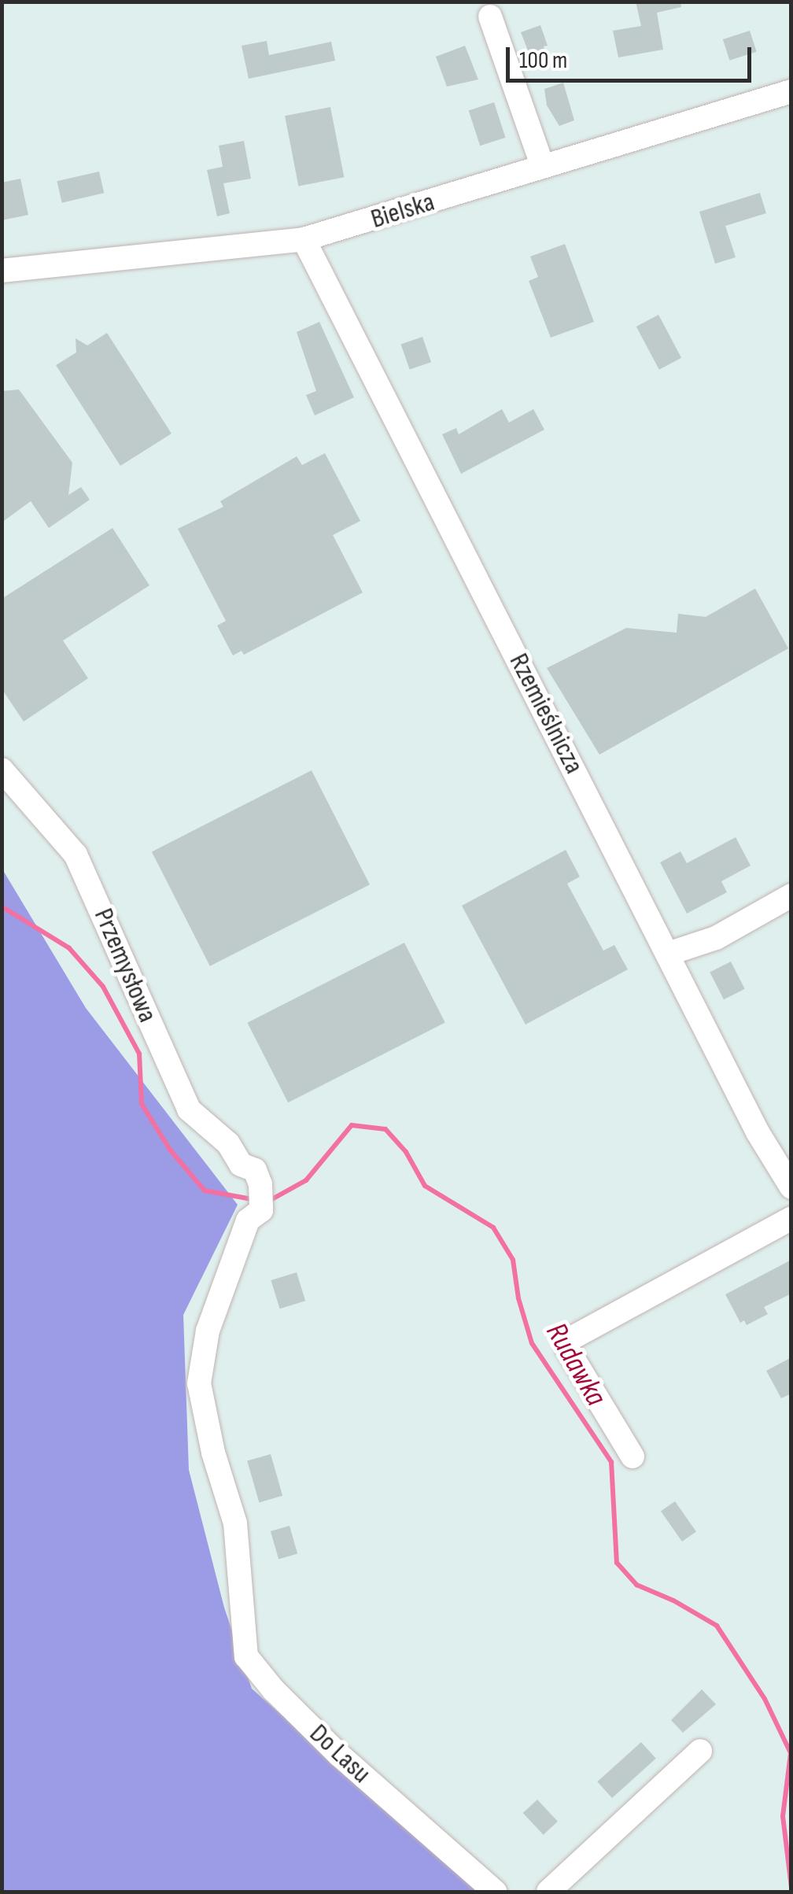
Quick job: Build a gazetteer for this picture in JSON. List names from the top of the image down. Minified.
{"streets":{"street":["Bielska","Rzemieślnicza","Przemysłowa","Do Lasu"]},"crossings":[["Bielska","Rzemieślnicza"],["Przemysłowa","Do Lasu"]],"water":["Rudawka"],"scale_bar":"100 m"}
